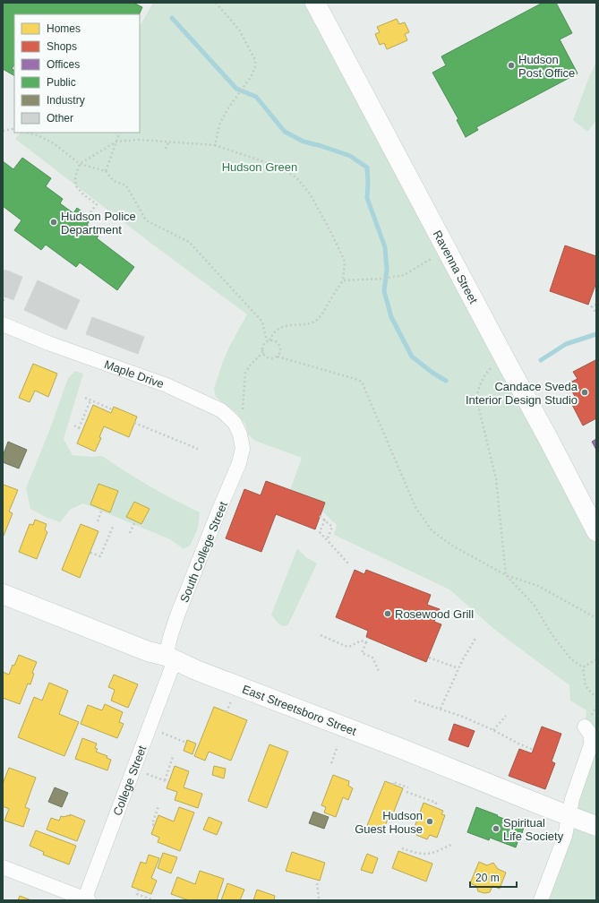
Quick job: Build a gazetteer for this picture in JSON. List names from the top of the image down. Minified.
{"streets":{"main road":["Ravenna Street","East Streetsboro Street"],"street":["Maple Drive","South College Street","College Street"]},"crossings":[["Maple Drive","South College Street"],["South College Street","East Streetsboro Street"],["South College Street","College Street"],["East Streetsboro Street","College Street"]],"parks":["Hudson Green"],"places":["Hudson Post Office","Hudson Police Department","Candace Sveda Interior Design Studio","Rosewood Grill","Hudson Guest House","Spiritual Life Society"],"legend":["Homes","Shops","Offices","Public","Industry","Other"],"scale_bar":"20 m"}
